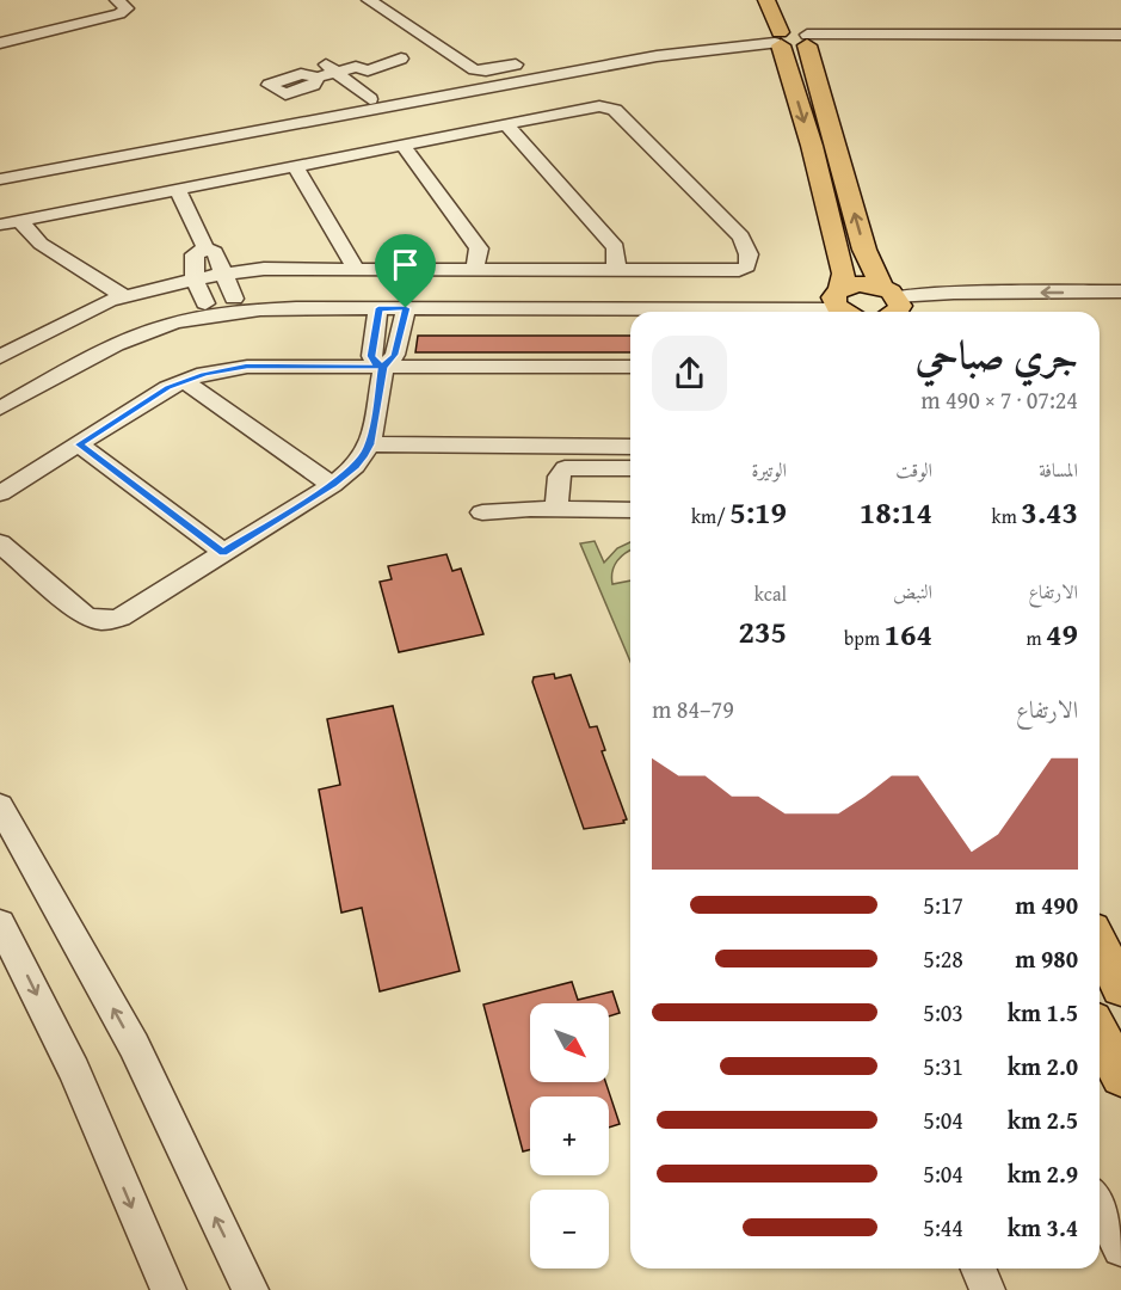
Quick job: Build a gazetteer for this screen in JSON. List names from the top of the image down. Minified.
{"north":"bottom right","page":{"heading":["جري صباحي","07:24 · 7 × 490 m"],"stats":[["المسافة","3.43 km"],["الوقت","18:14"],["الوتيرة","5:19 /km"],["الارتفاع","49 m"],["النبض","164 bpm"],["kcal","235"]],"chart":["الارتفاع","79–84 m"],"list":[{"name":"490 m","note":"5:17"},{"name":"980 m","note":"5:28"},{"name":"1.5 km","note":"5:03"},{"name":"2.0 km","note":"5:31"},{"name":"2.5 km","note":"5:04"},{"name":"2.9 km","note":"5:04"},{"name":"3.4 km","note":"5:44"}],"map_buttons":["+","−"]}}
